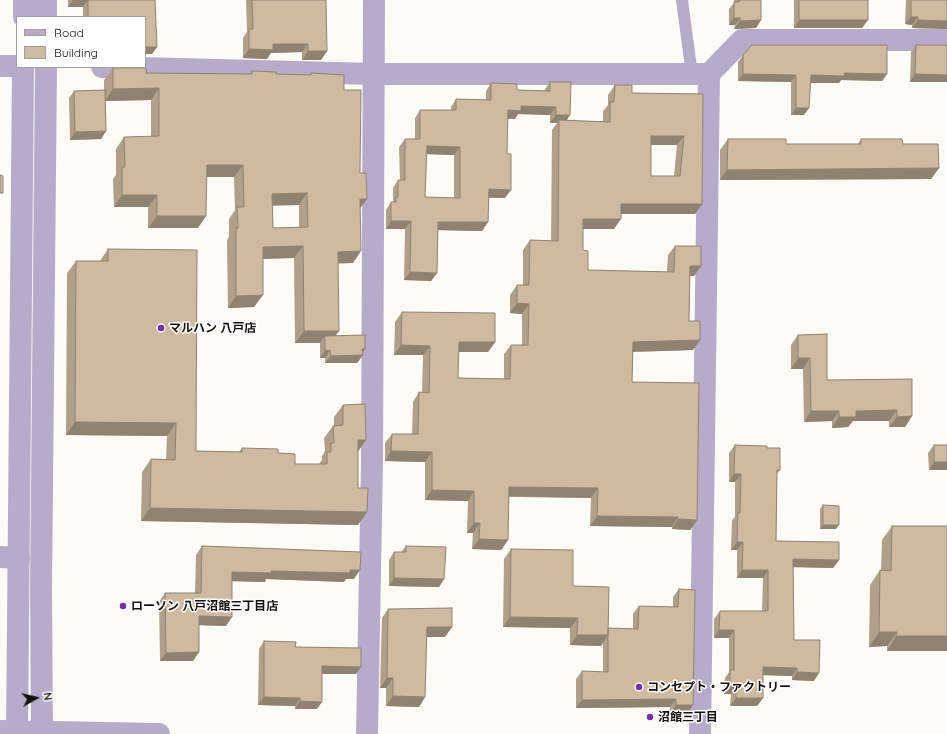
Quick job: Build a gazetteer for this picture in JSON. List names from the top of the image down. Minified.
{"places":["マルハン 八戸店","ローソン 八戸沼館三丁目店","コンセプト・ファクトリー","沼館三丁目"],"legend":["Road","Building"],"north":"right"}
